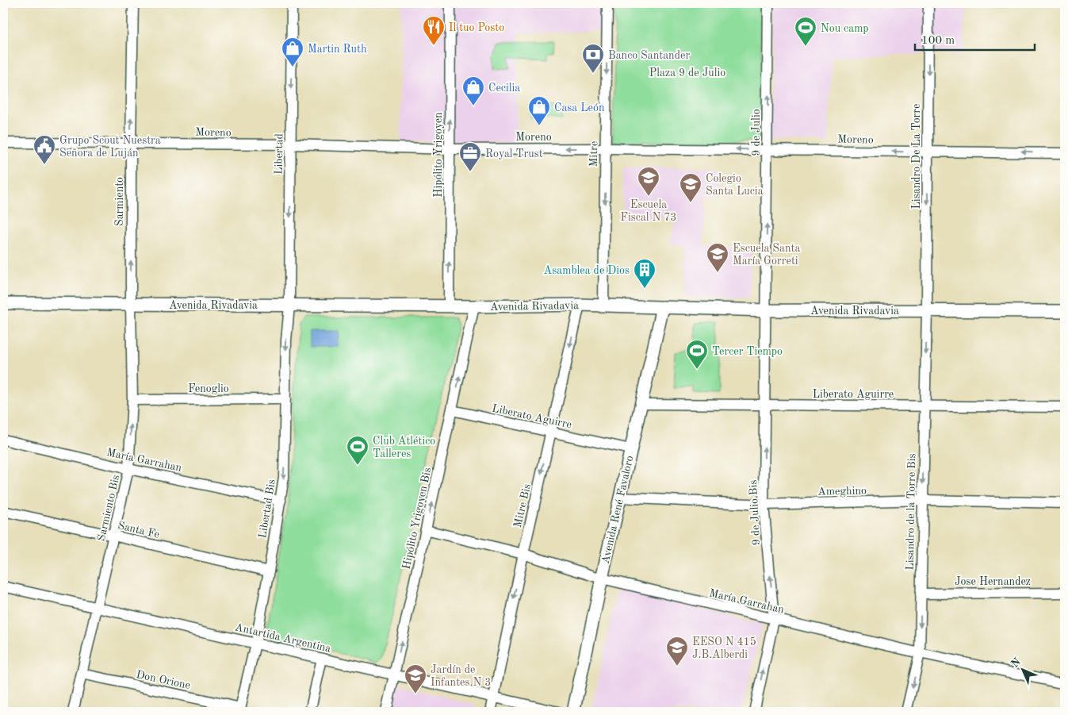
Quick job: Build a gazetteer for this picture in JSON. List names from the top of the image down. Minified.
{"streets":{"main road":["Avenida Rivadavia","Avenida René Favaloro"],"street":["Moreno","9 de Julio","Libertad","Mitre","Hipólito Yrigoyen","Lisandro De La Torre","Sarmiento","Fenoglio","Liberato Aguirre","María Garrahan","Ameghino","Mitre Bis","Sarmiento Bis","Libertad Bis","Lisandro de la Torre Bis","9 de Julio Bis","Hipólito Yrigoyen Bis","Santa Fe","Jose Hernandez","Antartida Argentina","Don Orione"]},"crossings":[["Moreno","9 de Julio"],["Moreno","Libertad"],["Moreno","Mitre"],["Moreno","Hipólito Yrigoyen"],["Moreno","Lisandro De La Torre"],["Moreno","Sarmiento"],["9 de Julio","Avenida Rivadavia"],["9 de Julio","9 de Julio Bis"],["Libertad","Avenida Rivadavia"],["Libertad","Libertad Bis"],["Mitre","Avenida Rivadavia"],["Hipólito Yrigoyen","Avenida Rivadavia"],["Lisandro De La Torre","Avenida Rivadavia"],["Lisandro De La Torre","Lisandro de la Torre Bis"],["Sarmiento","Avenida Rivadavia"],["Sarmiento","Sarmiento Bis"],["Avenida Rivadavia","Mitre Bis"],["Avenida Rivadavia","Sarmiento Bis"],["Avenida Rivadavia","Libertad Bis"],["Avenida Rivadavia","Avenida René Favaloro"],["Avenida Rivadavia","Lisandro de la Torre Bis"],["Avenida Rivadavia","9 de Julio Bis"],["Avenida Rivadavia","Hipólito Yrigoyen Bis"],["Fenoglio","Sarmiento Bis"],["Fenoglio","Libertad Bis"],["Liberato Aguirre","Mitre Bis"],["Liberato Aguirre","Avenida René Favaloro"],["Liberato Aguirre","Lisandro de la Torre Bis"],["Liberato Aguirre","9 de Julio Bis"],["Liberato Aguirre","Hipólito Yrigoyen Bis"],["María Garrahan","Mitre Bis"],["María Garrahan","Sarmiento Bis"],["María Garrahan","Libertad Bis"],["María Garrahan","Avenida René Favaloro"],["María Garrahan","Lisandro de la Torre Bis"],["María Garrahan","9 de Julio Bis"],["María Garrahan","Hipólito Yrigoyen Bis"],["Ameghino","Avenida René Favaloro"],["Ameghino","Lisandro de la Torre Bis"],["Ameghino","9 de Julio Bis"],["Mitre Bis","Antartida Argentina"],["Sarmiento Bis","Santa Fe"],["Sarmiento Bis","Antartida Argentina"],["Sarmiento Bis","Don Orione"],["Libertad Bis","Santa Fe"],["Libertad Bis","Antartida Argentina"],["Libertad Bis","Don Orione"],["Lisandro de la Torre Bis","Jose Hernandez"],["Hipólito Yrigoyen Bis","Antartida Argentina"]],"one_way":["Moreno","9 de Julio","Libertad","Mitre","Hipólito Yrigoyen","Lisandro De La Torre","Sarmiento","Mitre Bis","Libertad Bis","Lisandro de la Torre Bis","9 de Julio Bis","Hipólito Yrigoyen Bis"],"parks":["Plaza 9 de Julio"],"places":{"restaurant":["Il tuo Posto"],"sports":["Nou camp","Tercer Tiempo","Club Atlético Talleres"],"shop":["Martin Ruth","Cecilia","Casa León"],"bank":["Banco Santander"],"public building":["Grupo Scout Nuestra Señora de Luján"],"office":["Royal Trust"],"school or university":["Escuela Fiscal N 73","Colegio Santa Lucia","Escuela Santa María Gorreti","EESO N 415 J.B.Alberdi","Jardín de Infantes N 3"],"building":["Asamblea de Dios"]},"scale_bar":"100 m","north":"top left"}
